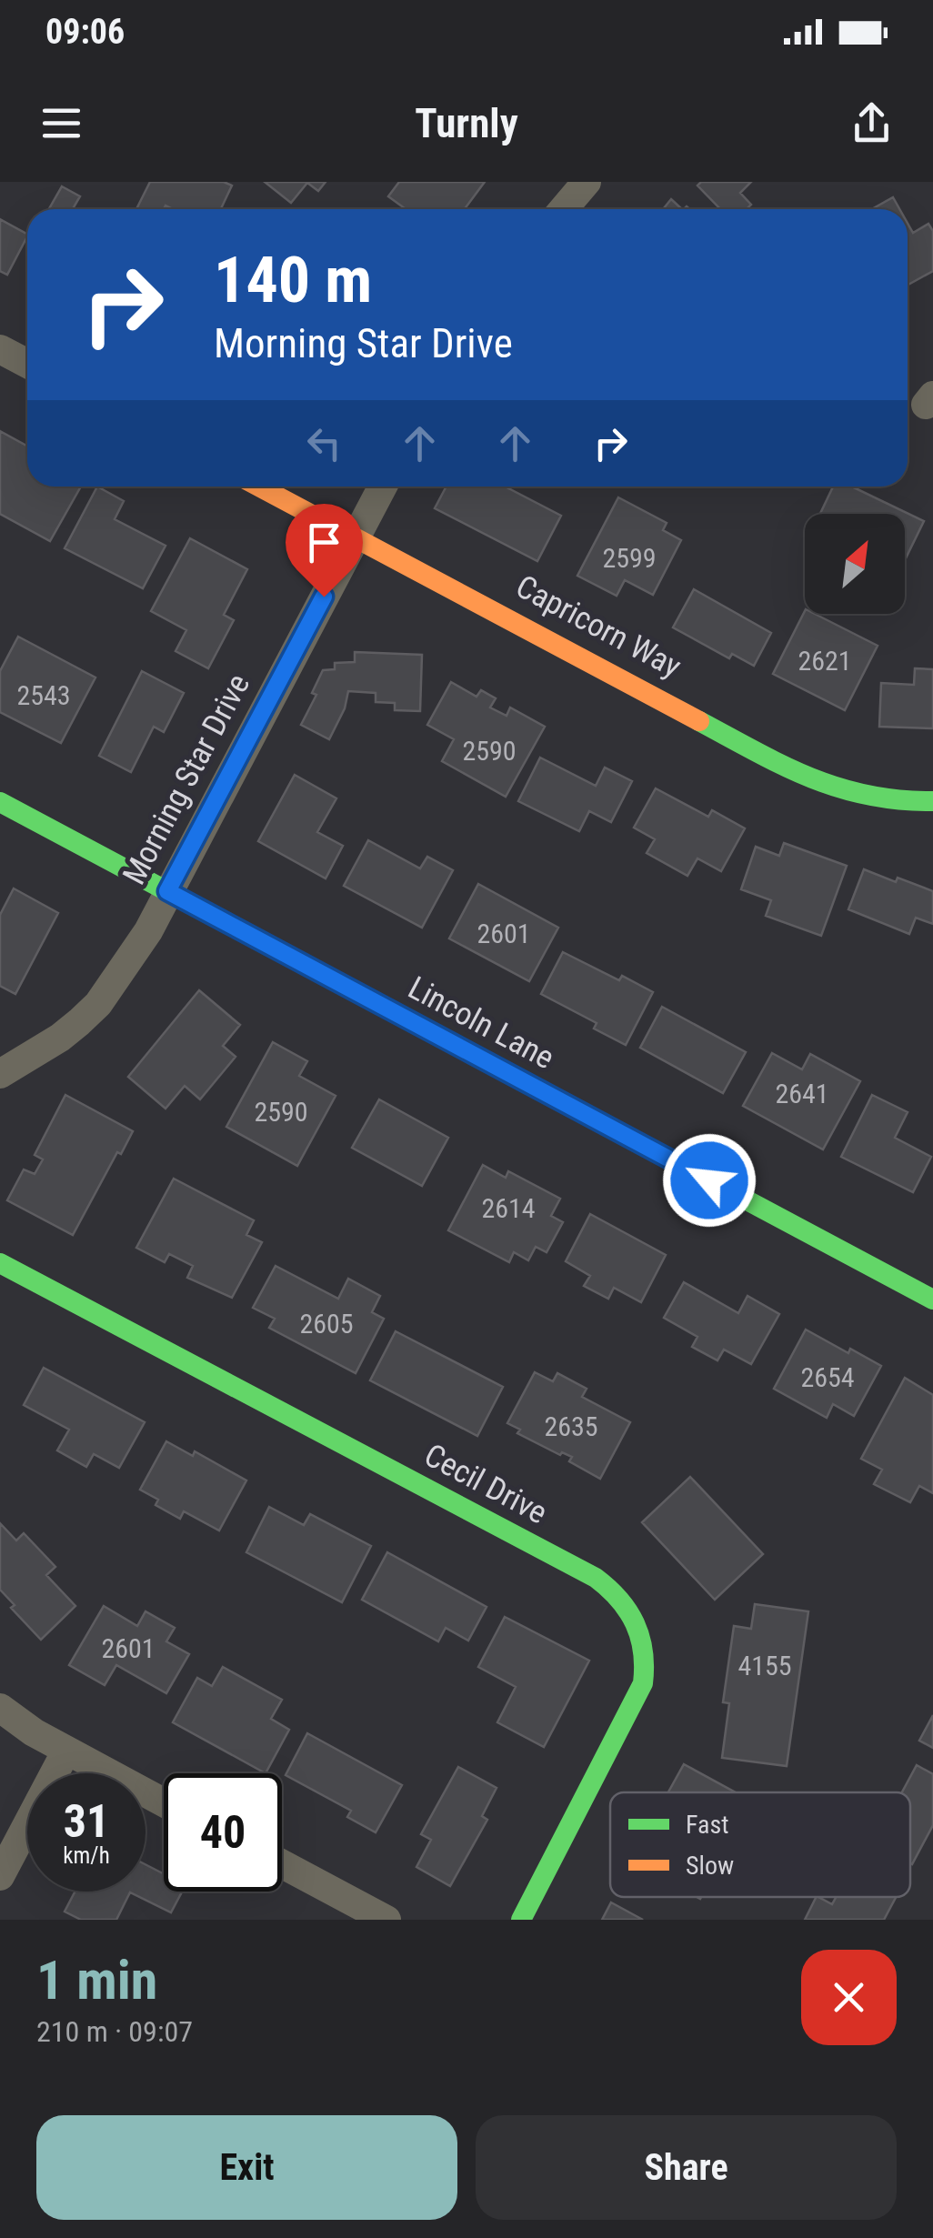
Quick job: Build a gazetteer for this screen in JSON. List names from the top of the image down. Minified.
{"streets":{"street":["Capricorn Way","Morning Star Drive","Lincoln Lane","Cecil Drive"]},"crossings":[["Capricorn Way","Morning Star Drive"],["Morning Star Drive","Lincoln Lane"]],"house_numbers":["2599","2621","2543","2590","2601","2641","2590","2614","2605","2654","2635","2601","4155"],"legend":["Fast","Slow"],"north":"top right","page":{"status":"09:06","header":"Turnly","turn":["140 m","Morning Star Drive"],"speed":"31 km/h","limit":"40","heading":["1 min","210 m · 09:07"],"buttons":["Exit","Share"]}}
